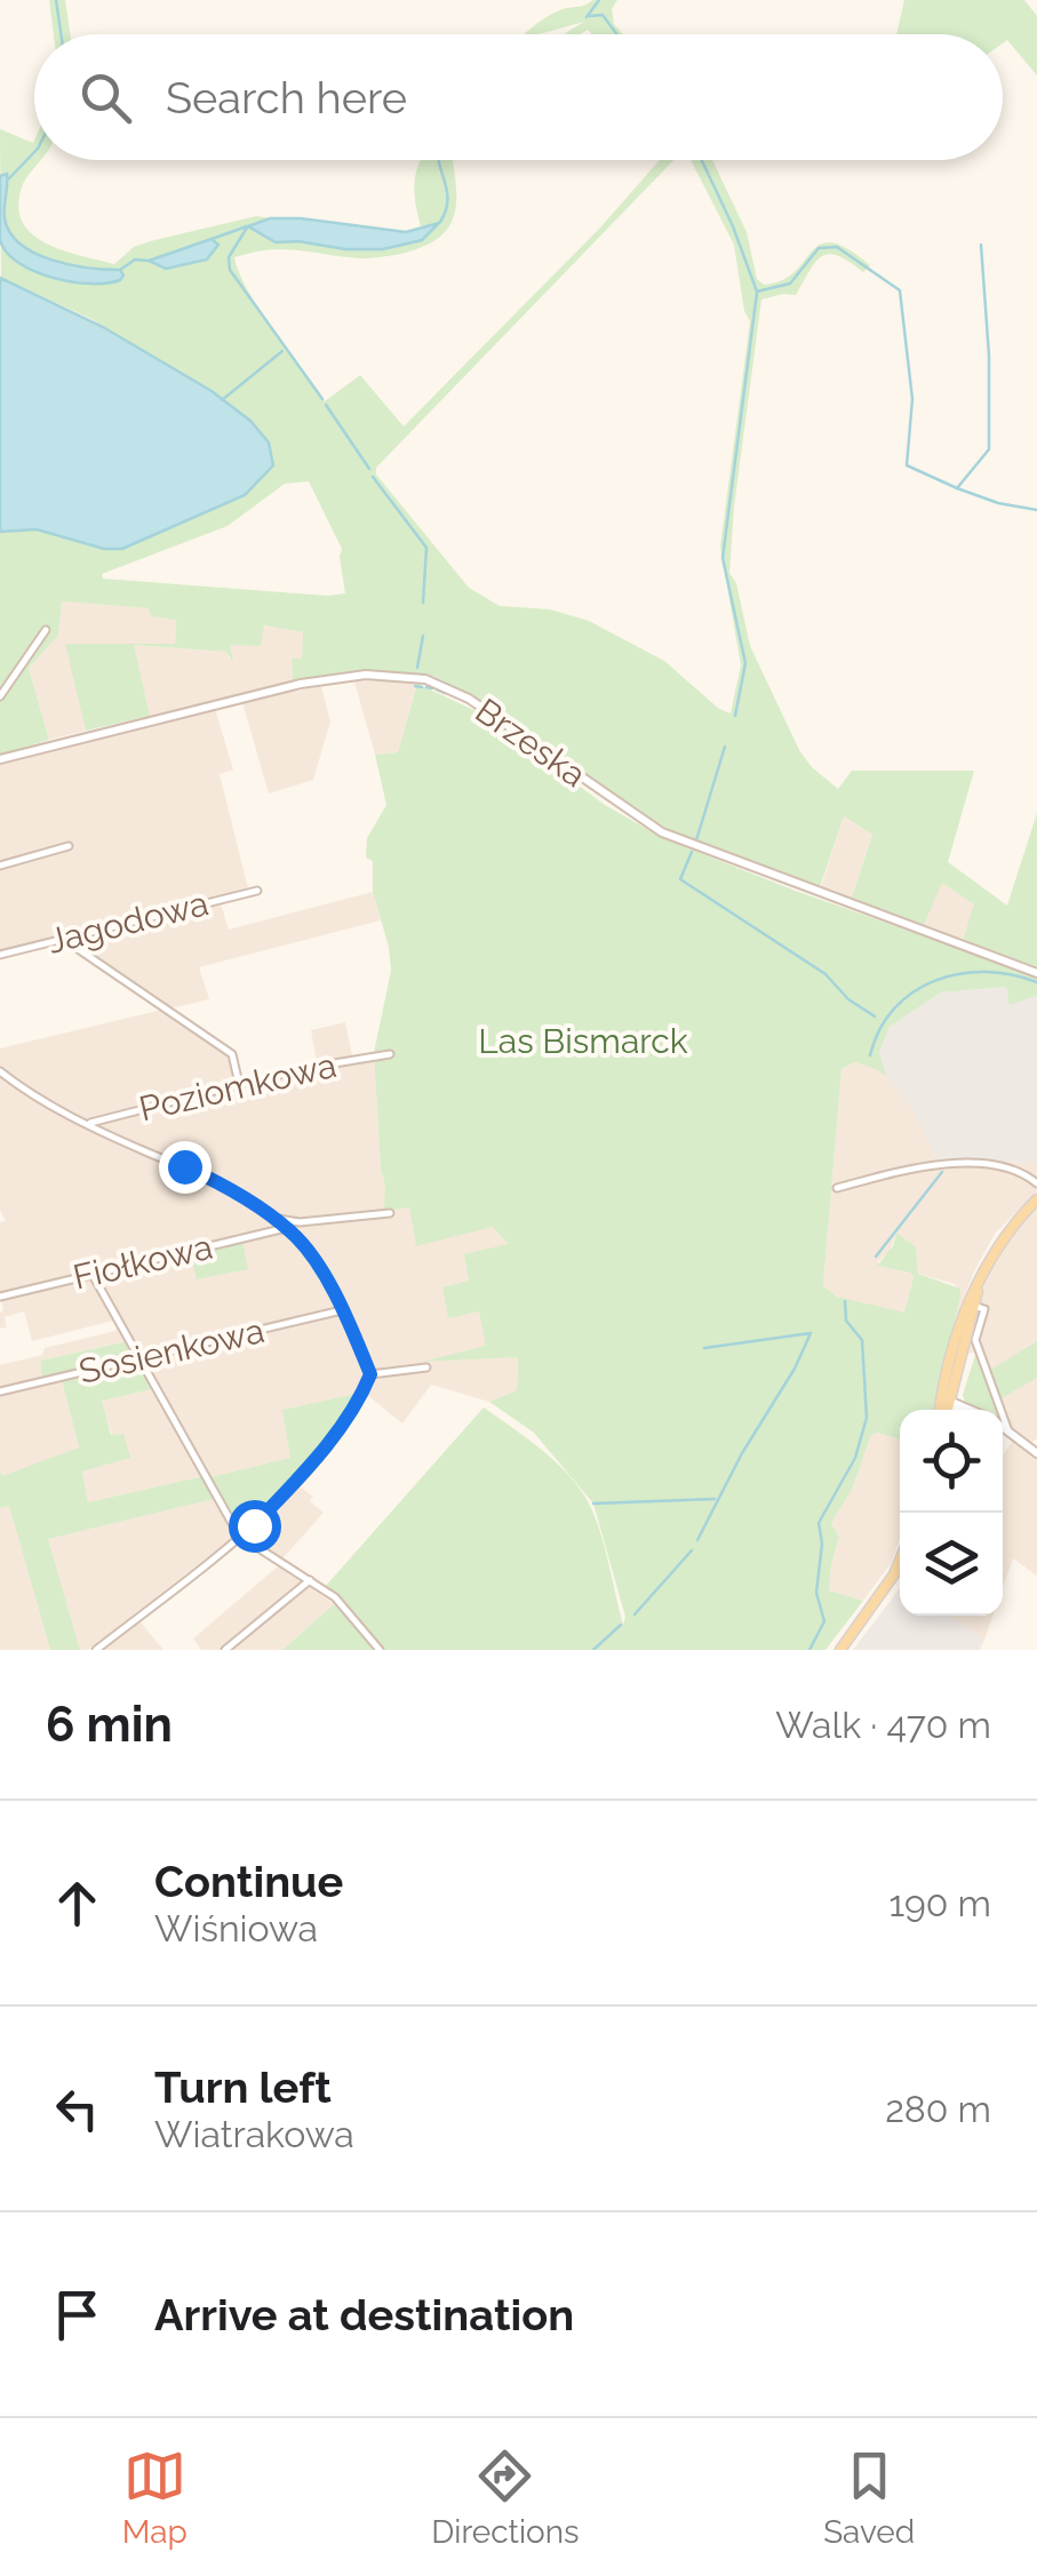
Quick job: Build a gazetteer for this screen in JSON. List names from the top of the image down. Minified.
{"streets":{"street":["Brzeska","Jagodowa","Poziomkowa","Fiołkowa","Sosienkowa"]},"parks":["Las Bismarck"],"page":{"search":"Search here","heading":["6 min","Walk · 470 m"],"list":[["Continue","Wiśniowa","190 m"],["Turn left","Wiatrakowa","280 m"],"Arrive at destination"],"nav":["Map","Directions","Saved"]}}
